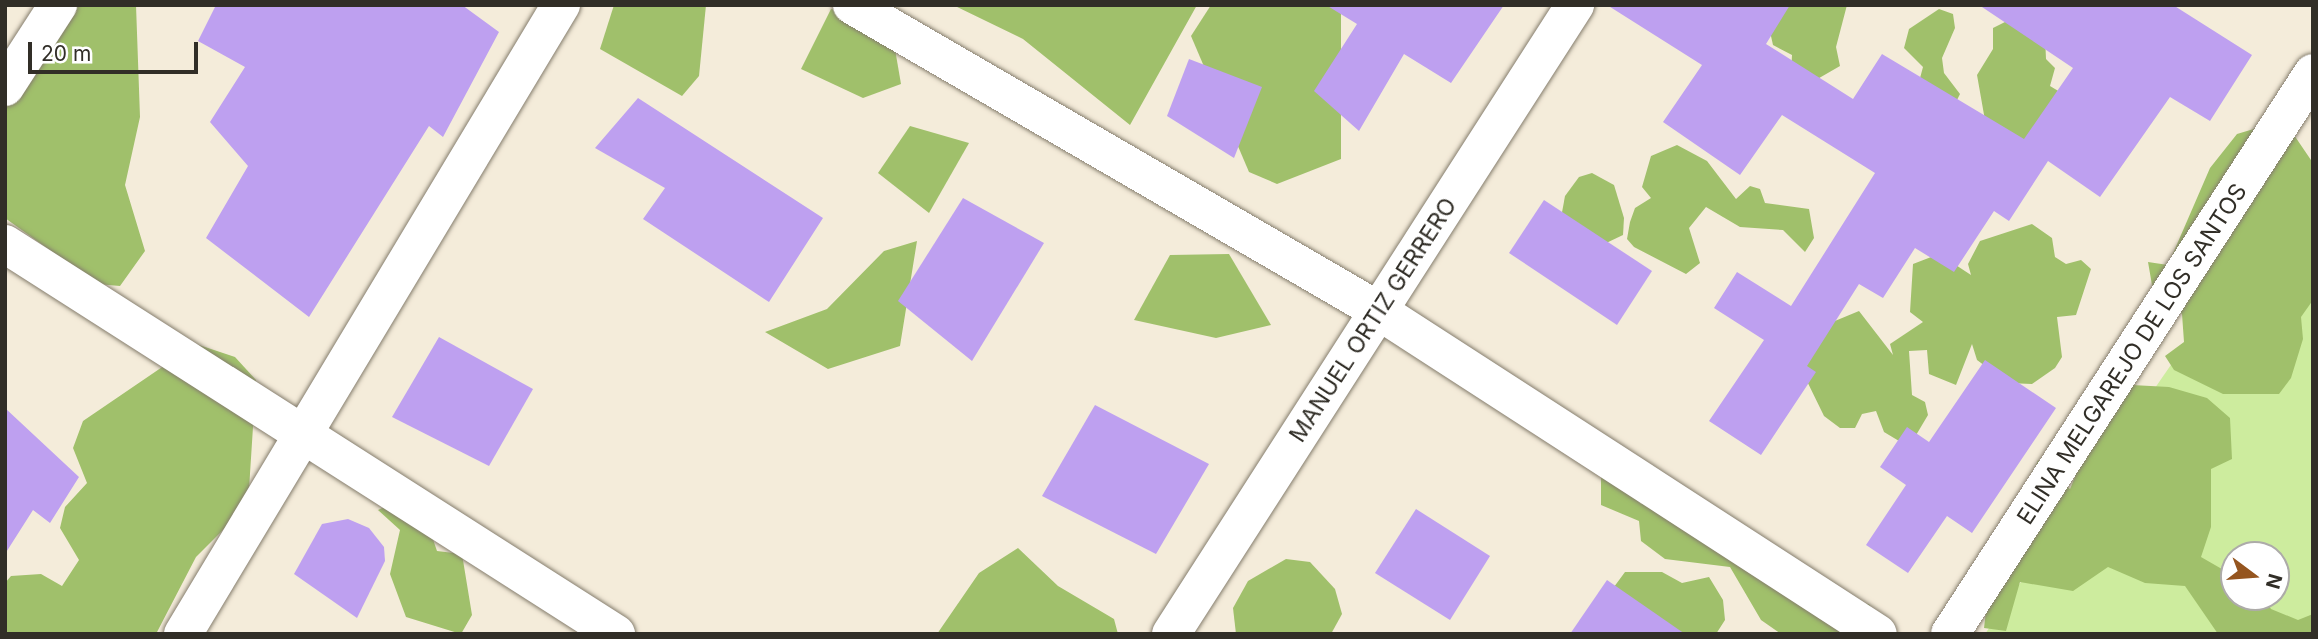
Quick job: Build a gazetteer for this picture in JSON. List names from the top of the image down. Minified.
{"streets":{"street":["MANUEL ORTIZ GERRERO","ELINA MELGAREJO DE LOS SANTOS"]},"scale_bar":"20 m","north":"right"}
